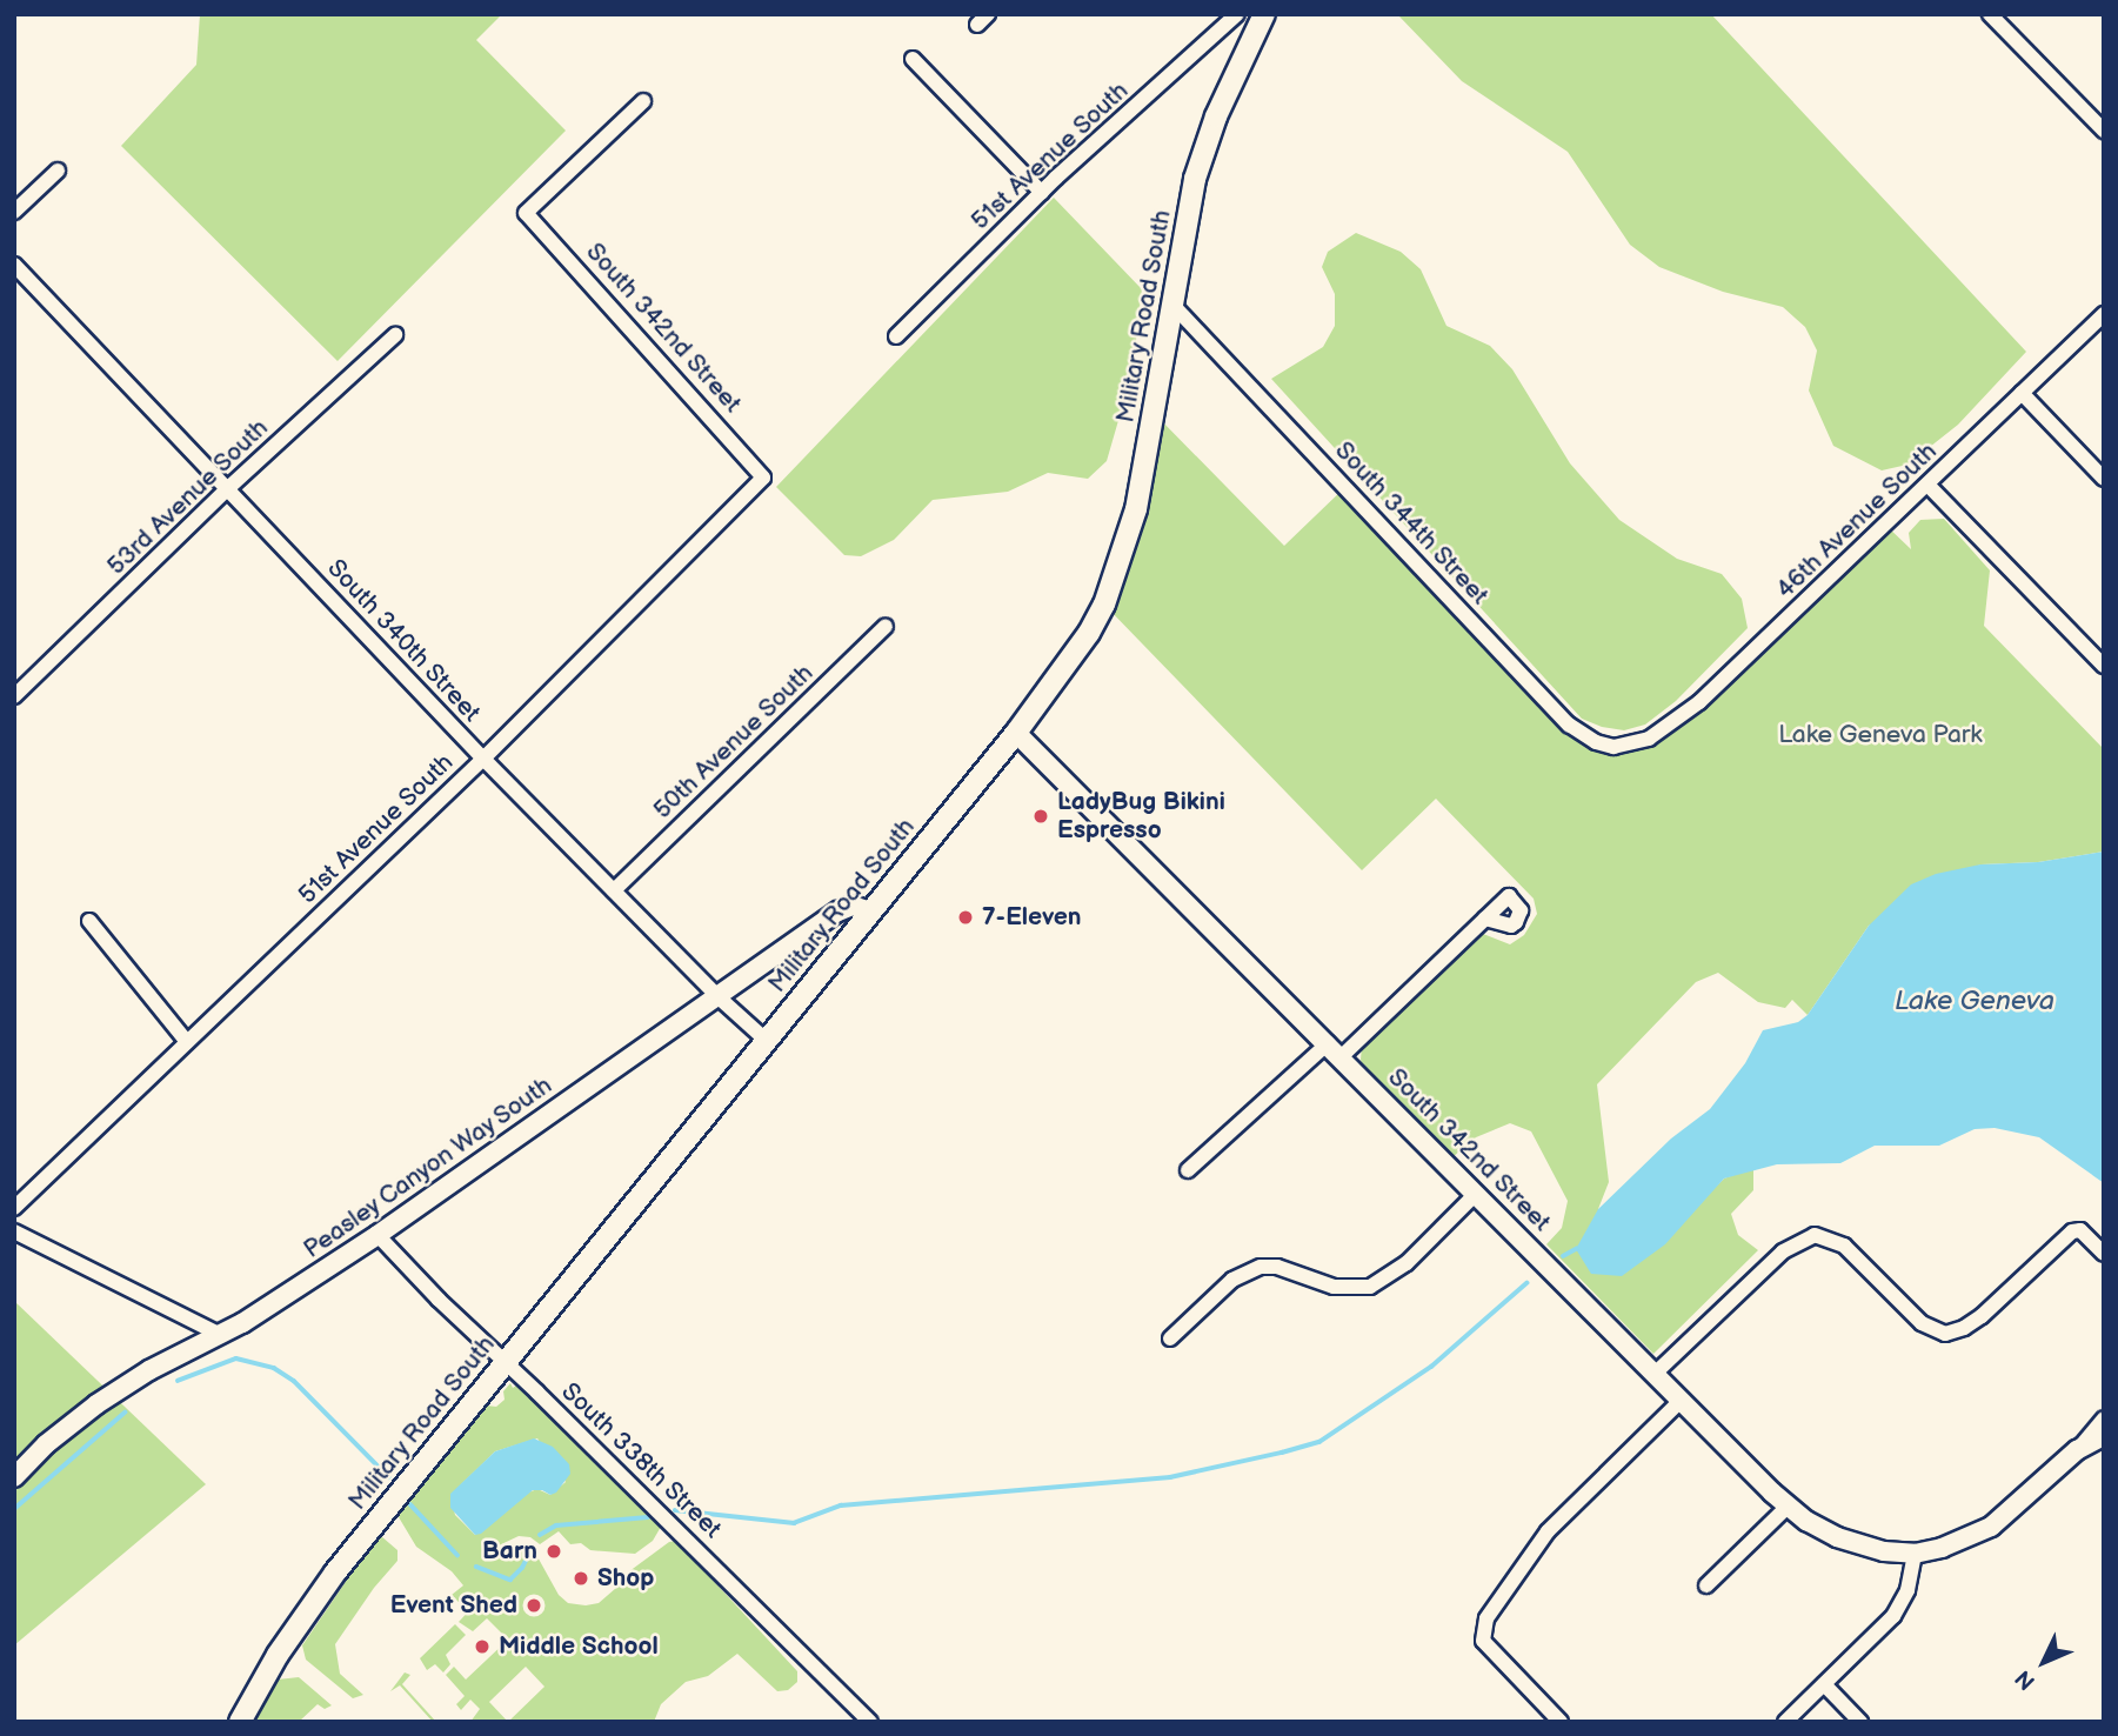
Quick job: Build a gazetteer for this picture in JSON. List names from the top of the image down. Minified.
{"streets":{"main road":["Military Road South"],"street":["51st Avenue South","South 342nd Street","53rd Avenue South","46th Avenue South","South 344th Street","South 340th Street","50th Avenue South","Peasley Canyon Way South","South 338th Street"]},"crossings":[["51st Avenue South","South 342nd Street"],["51st Avenue South","South 340th Street"],["Military Road South","South 342nd Street"],["Military Road South","South 344th Street"],["Military Road South","South 340th Street"],["Military Road South","Peasley Canyon Way South"],["Military Road South","South 338th Street"],["53rd Avenue South","South 340th Street"],["46th Avenue South","South 344th Street"],["South 340th Street","50th Avenue South"],["South 340th Street","Peasley Canyon Way South"],["Peasley Canyon Way South","South 338th Street"]],"water":["Lake Geneva"],"parks":["Lake Geneva Park"],"places":["LadyBug Bikini Espresso","7-Eleven","Barn","Shop","Event Shed","Middle School"],"north":"bottom left"}
